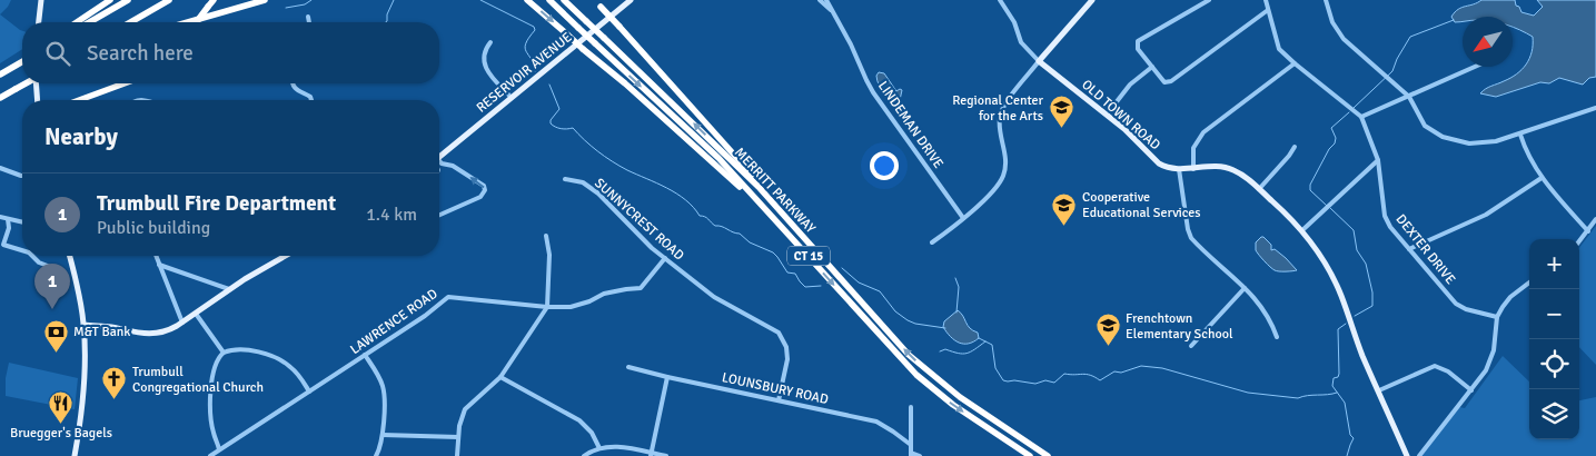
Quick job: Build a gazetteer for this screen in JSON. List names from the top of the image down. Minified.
{"streets":{"highway":["MERRITT PARKWAY","CT 15"],"main road":["RESERVOIR AVENUE","OLD TOWN ROAD"],"street":["LINDEMAN DRIVE","SUNNYCREST ROAD","DEXTER DRIVE","LAWRENCE ROAD","LOUNSBURY ROAD"]},"crossings":[["SUNNYCREST ROAD","LAWRENCE ROAD"],["SUNNYCREST ROAD","LOUNSBURY ROAD"]],"places":{"school or university":["Regional Center for the Arts","Cooperative Educational Services","Frenchtown Elementary School"],"bank":["M&T Bank"],"church":["Trumbull Congregational Church"],"restaurant":["Bruegger's Bagels"]},"north":"bottom left","page":{"search":"Search here","heading":"Nearby","list":[{"mark":"1","name":"Trumbull Fire Department","note":"Public building","value":"1.4 km"}],"map_buttons":["+","−"],"pins":"1"}}
